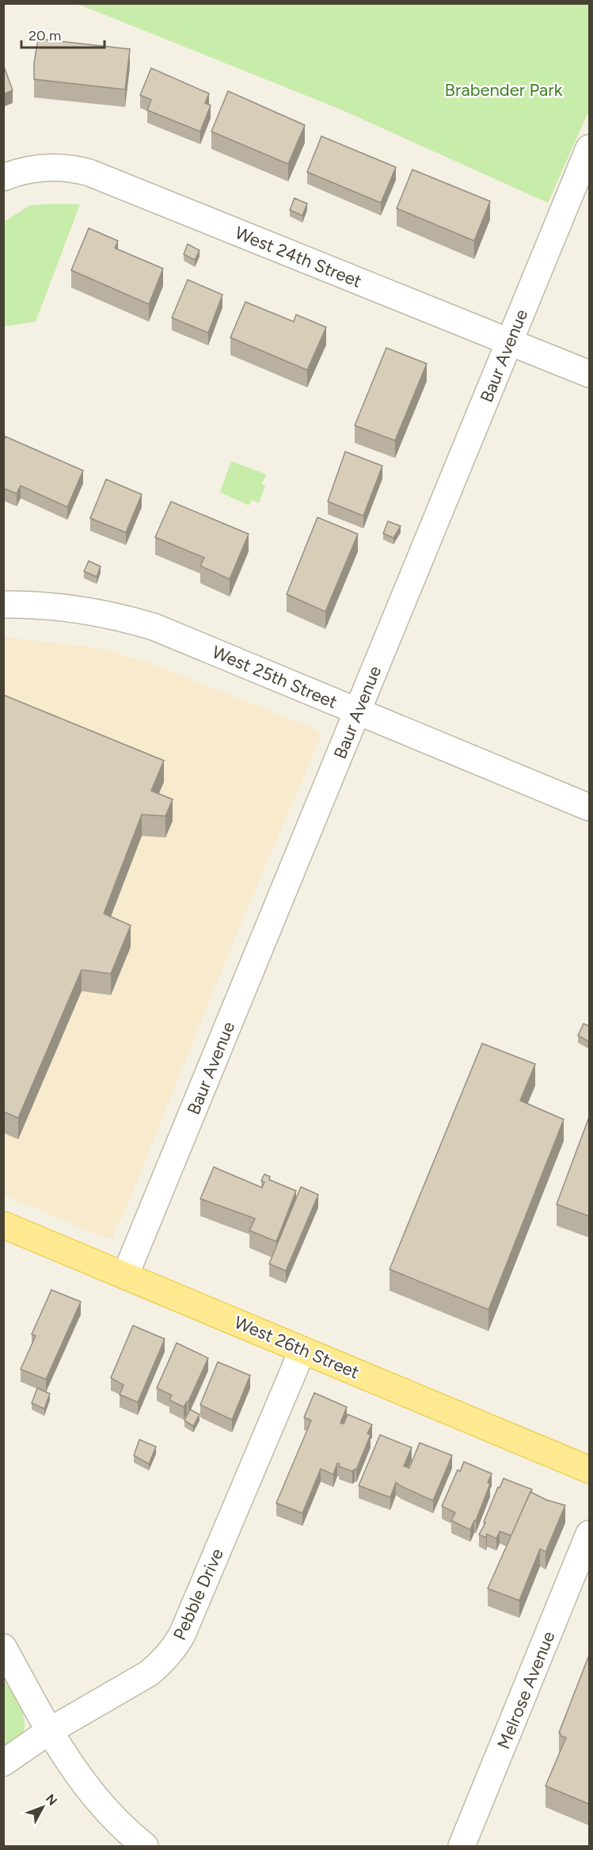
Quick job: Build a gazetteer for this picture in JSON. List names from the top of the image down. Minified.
{"streets":{"main road":["West 26th Street"],"street":["West 24th Street","Baur Avenue","West 25th Street","Pebble Drive","Melrose Avenue"]},"crossings":[["West 24th Street","Baur Avenue"],["Baur Avenue","West 25th Street"],["Baur Avenue","West 26th Street"],["West 26th Street","Pebble Drive"]],"parks":["Brabender Park"],"scale_bar":"20 m","north":"top right"}
